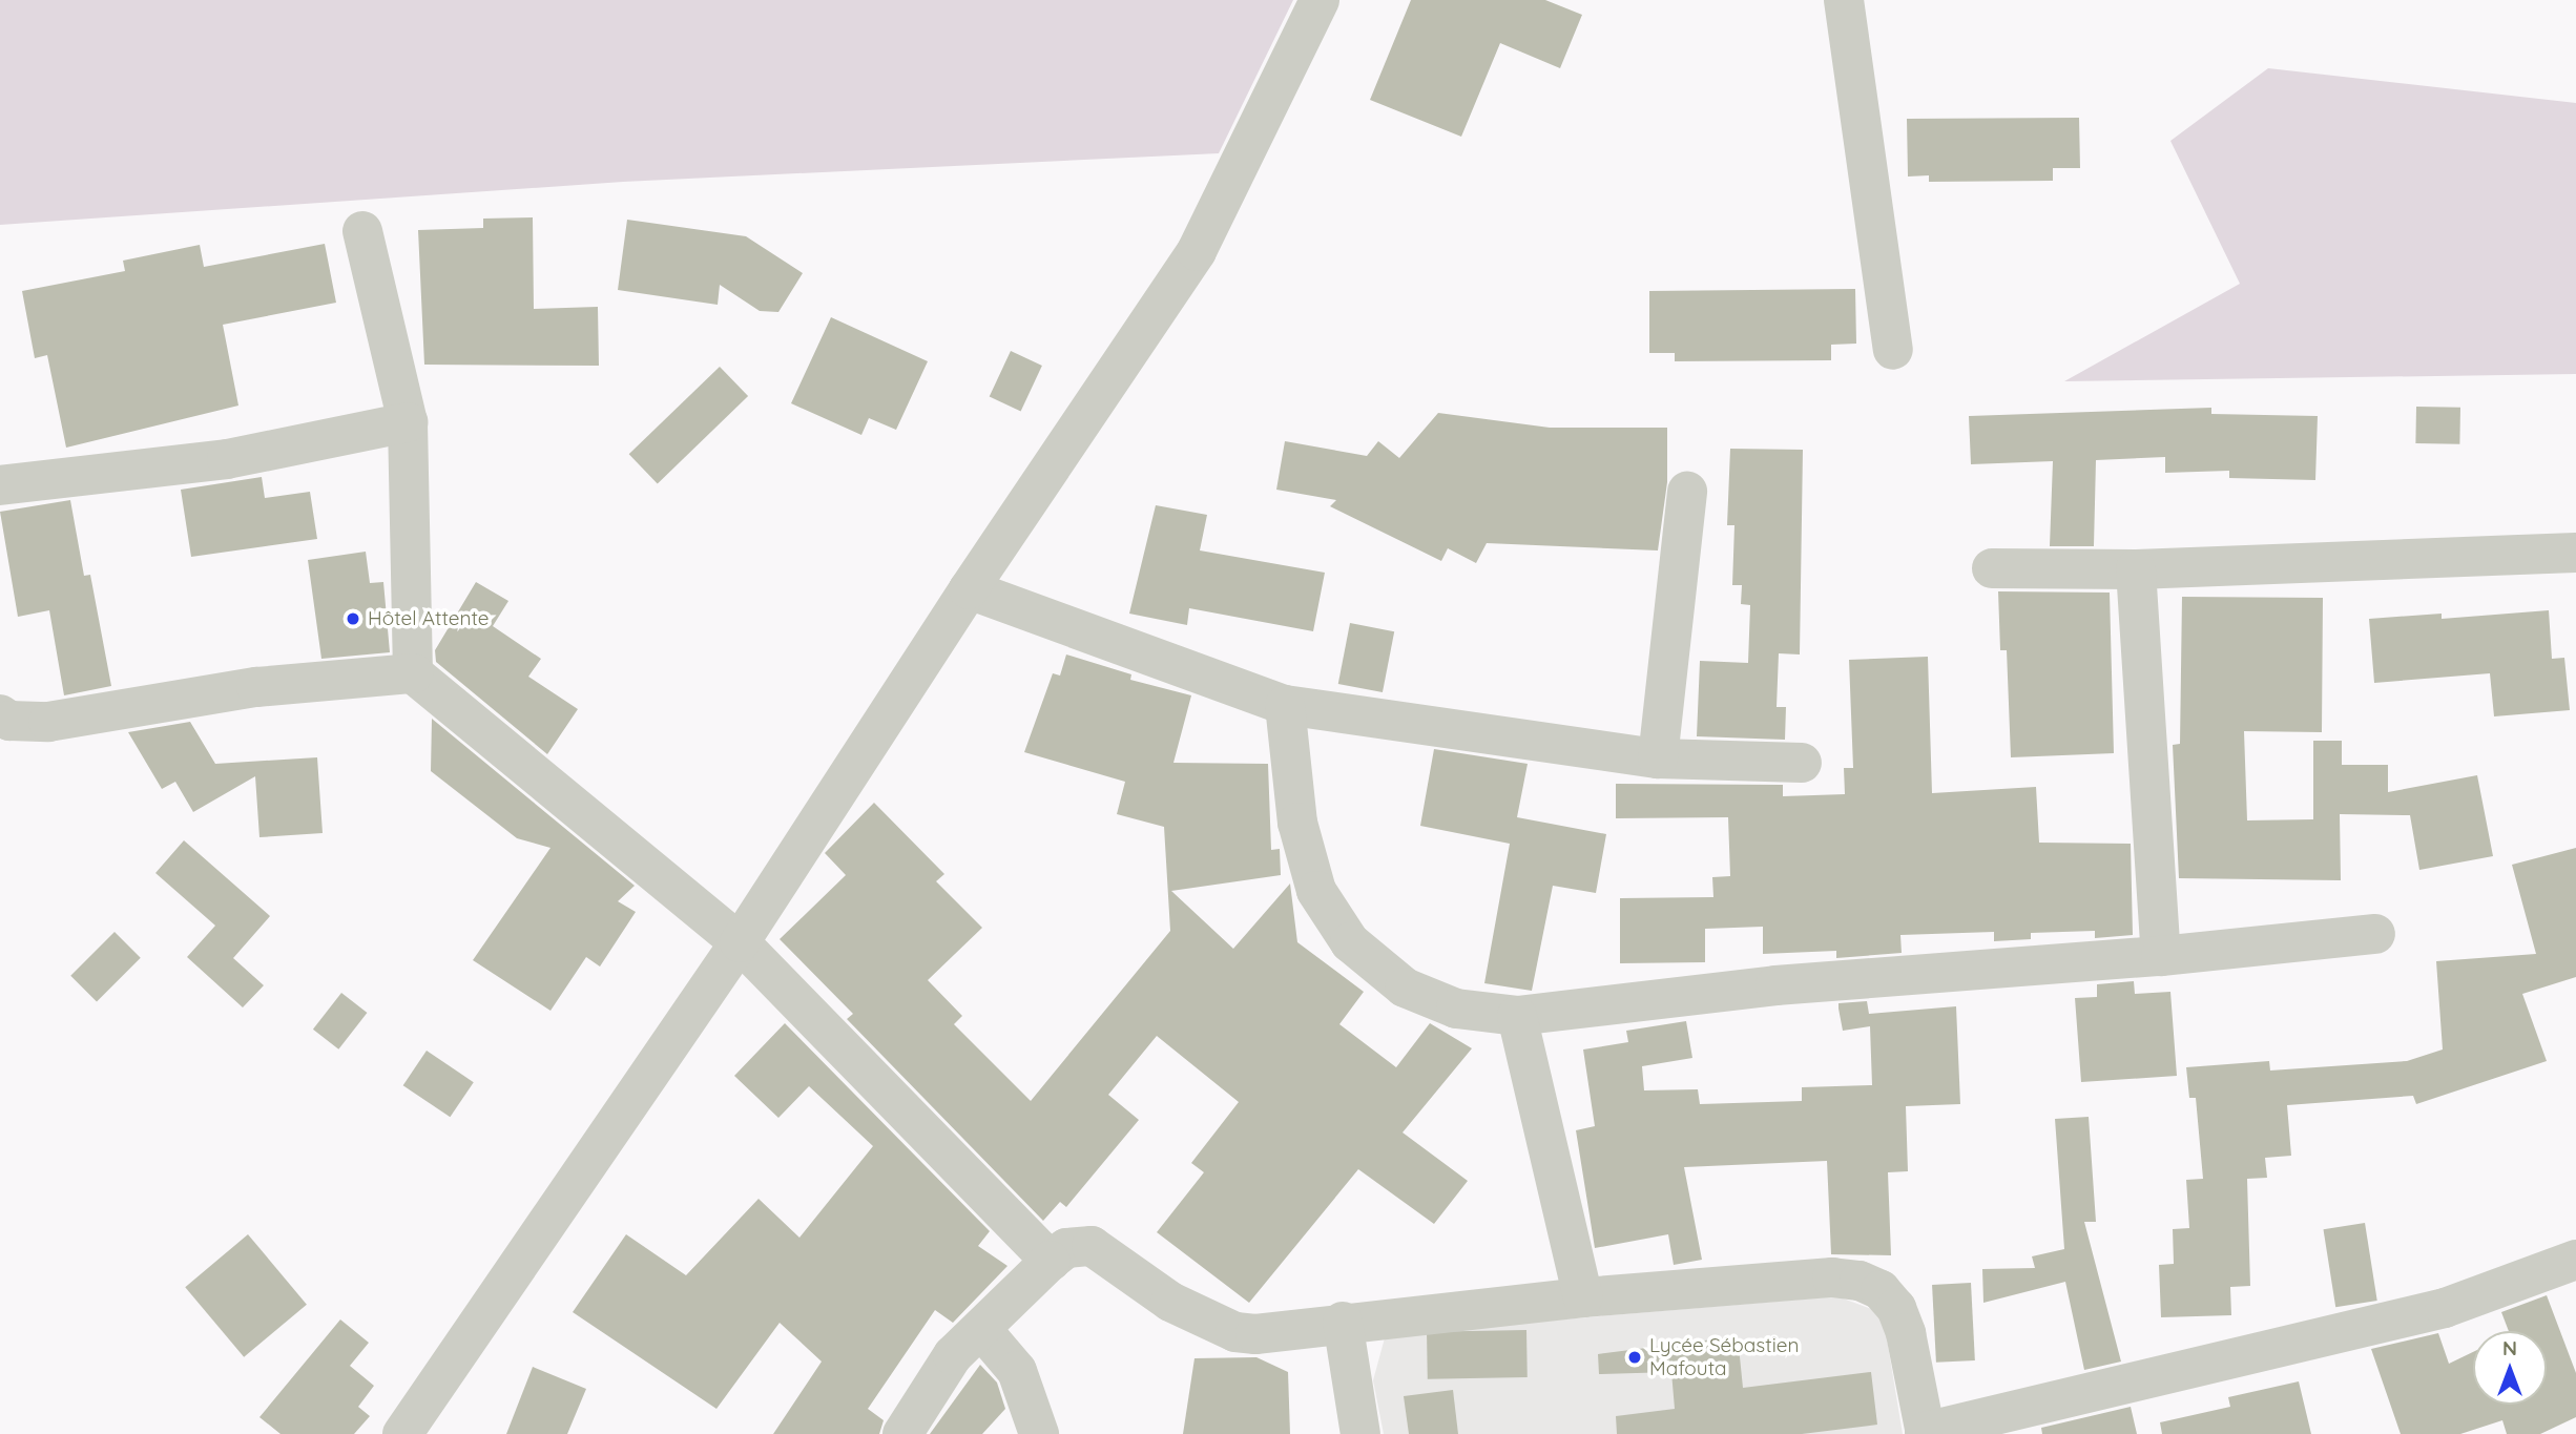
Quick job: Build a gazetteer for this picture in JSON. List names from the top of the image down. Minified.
{"places":["Hôtel Attente","Lycée Sébastien Mafouta"],"north":"top"}
